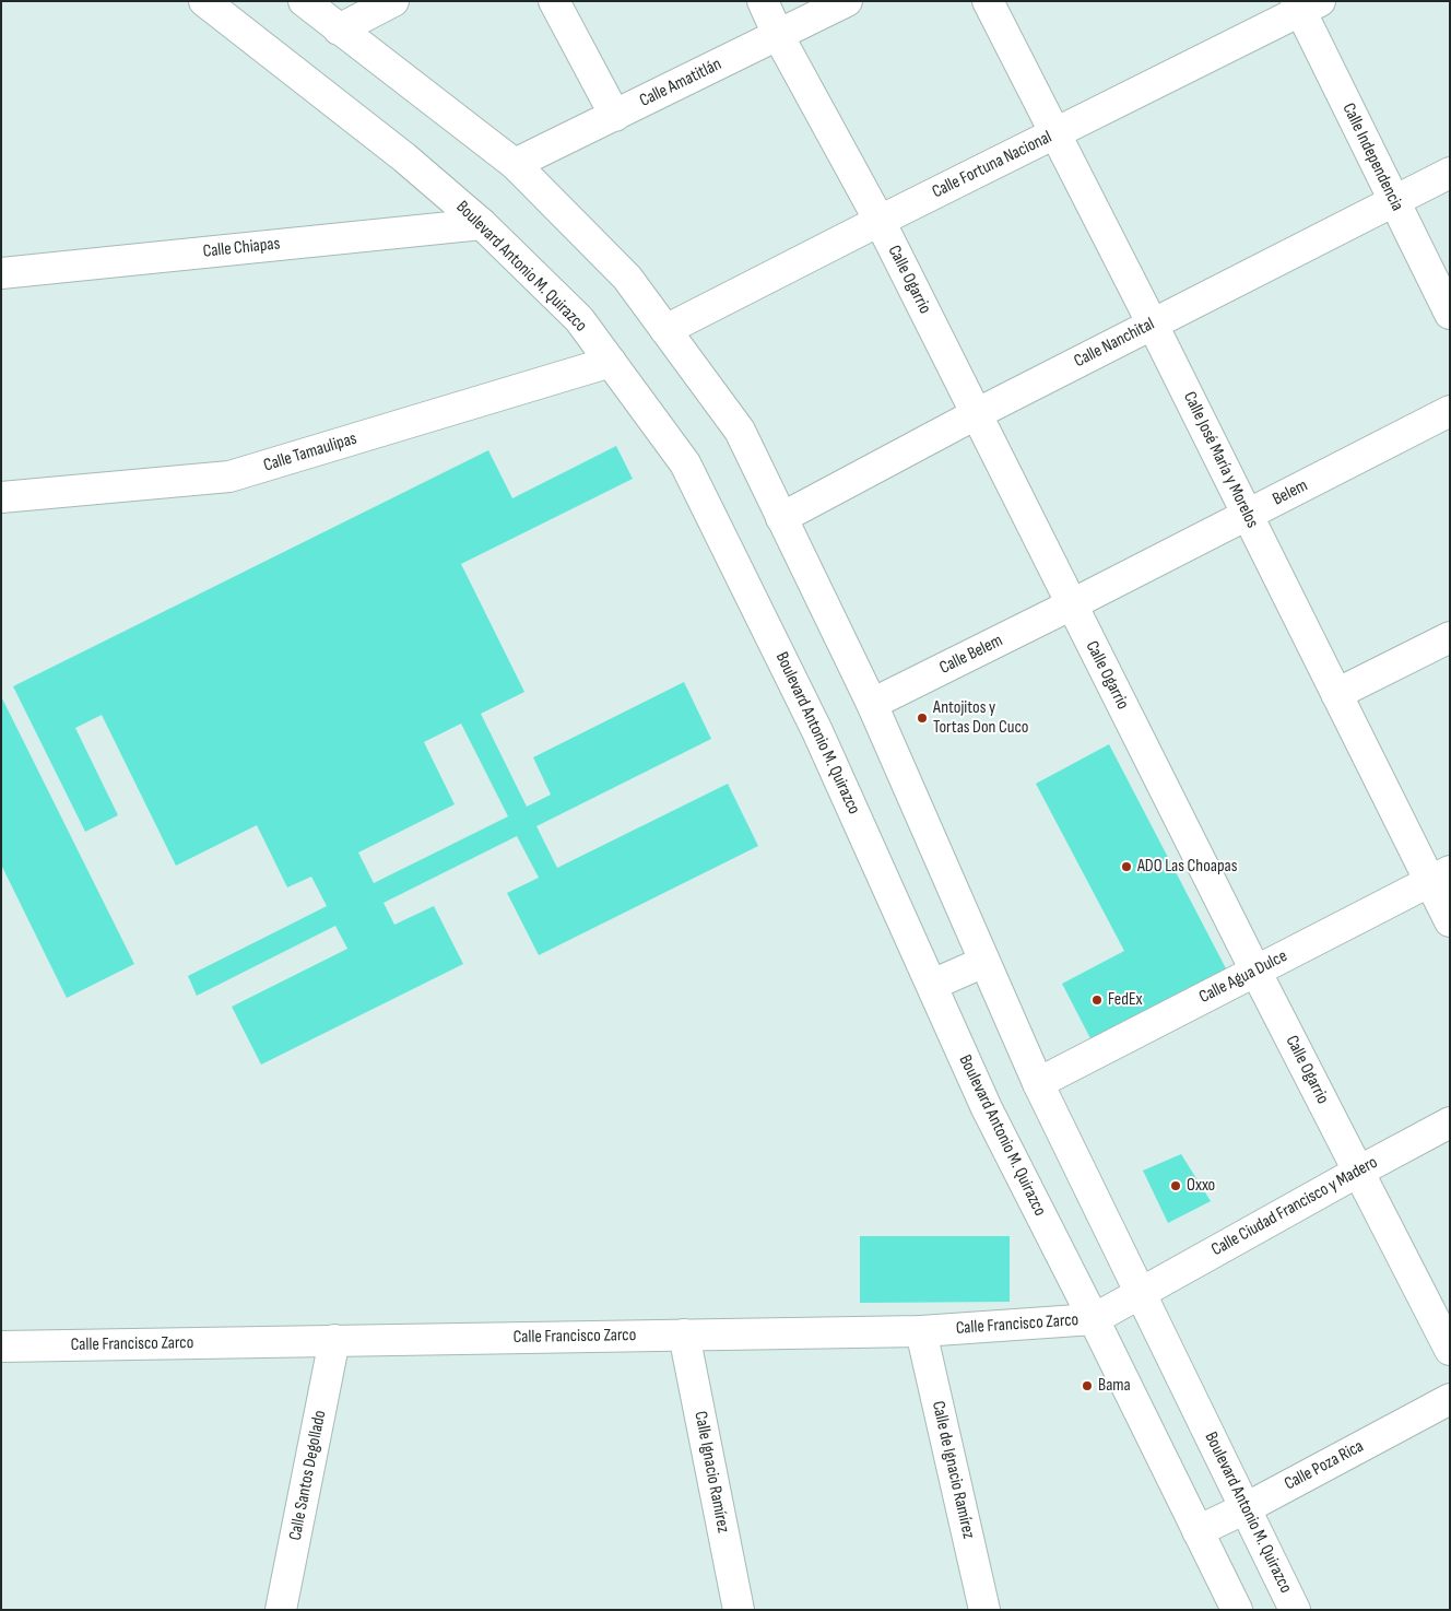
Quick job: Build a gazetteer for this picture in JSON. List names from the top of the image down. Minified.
{"streets":{"street":["Calle Amatitlán","Calle Independencia","Calle Fortuna Nacional","Calle Chiapas","Boulevard Antonio M. Quirazco","Calle Ogarrio","Calle Nanchital","Calle Tamaulipas","Calle José María y Morelos","Belem","Calle Belem","Calle Agua Dulce","Calle Ciudad Francisco y Madero","Calle Francisco Zarco","Calle Poza Rica","Calle de Ignacio Ramírez","Calle Ignacio Ramírez","Calle Santos Degollado"]},"crossings":[["Calle Amatitlán","Boulevard Antonio M. Quirazco"],["Calle Amatitlán","Calle Ogarrio"],["Calle Independencia","Calle Fortuna Nacional"],["Calle Independencia","Calle Nanchital"],["Calle Fortuna Nacional","Boulevard Antonio M. Quirazco"],["Calle Fortuna Nacional","Calle Ogarrio"],["Calle Fortuna Nacional","Calle José María y Morelos"],["Calle Chiapas","Boulevard Antonio M. Quirazco"],["Boulevard Antonio M. Quirazco","Calle Nanchital"],["Boulevard Antonio M. Quirazco","Calle Tamaulipas"],["Boulevard Antonio M. Quirazco","Calle Belem"],["Boulevard Antonio M. Quirazco","Calle Agua Dulce"],["Boulevard Antonio M. Quirazco","Calle Ciudad Francisco y Madero"],["Boulevard Antonio M. Quirazco","Calle Francisco Zarco"],["Boulevard Antonio M. Quirazco","Calle Poza Rica"],["Calle Ogarrio","Calle Nanchital"],["Calle Ogarrio","Belem"],["Calle Ogarrio","Calle Belem"],["Calle Ogarrio","Calle Agua Dulce"],["Calle Ogarrio","Calle Ciudad Francisco y Madero"],["Calle Nanchital","Calle José María y Morelos"],["Calle José María y Morelos","Belem"],["Calle José María y Morelos","Calle Agua Dulce"],["Belem","Calle Belem"],["Calle Ciudad Francisco y Madero","Calle Francisco Zarco"],["Calle Francisco Zarco","Calle de Ignacio Ramírez"],["Calle Francisco Zarco","Calle Ignacio Ramírez"],["Calle Francisco Zarco","Calle Santos Degollado"]],"places":["Antojitos y Tortas Don Cuco","ADO Las Choapas","FedEx","Oxxo","Bama"]}
